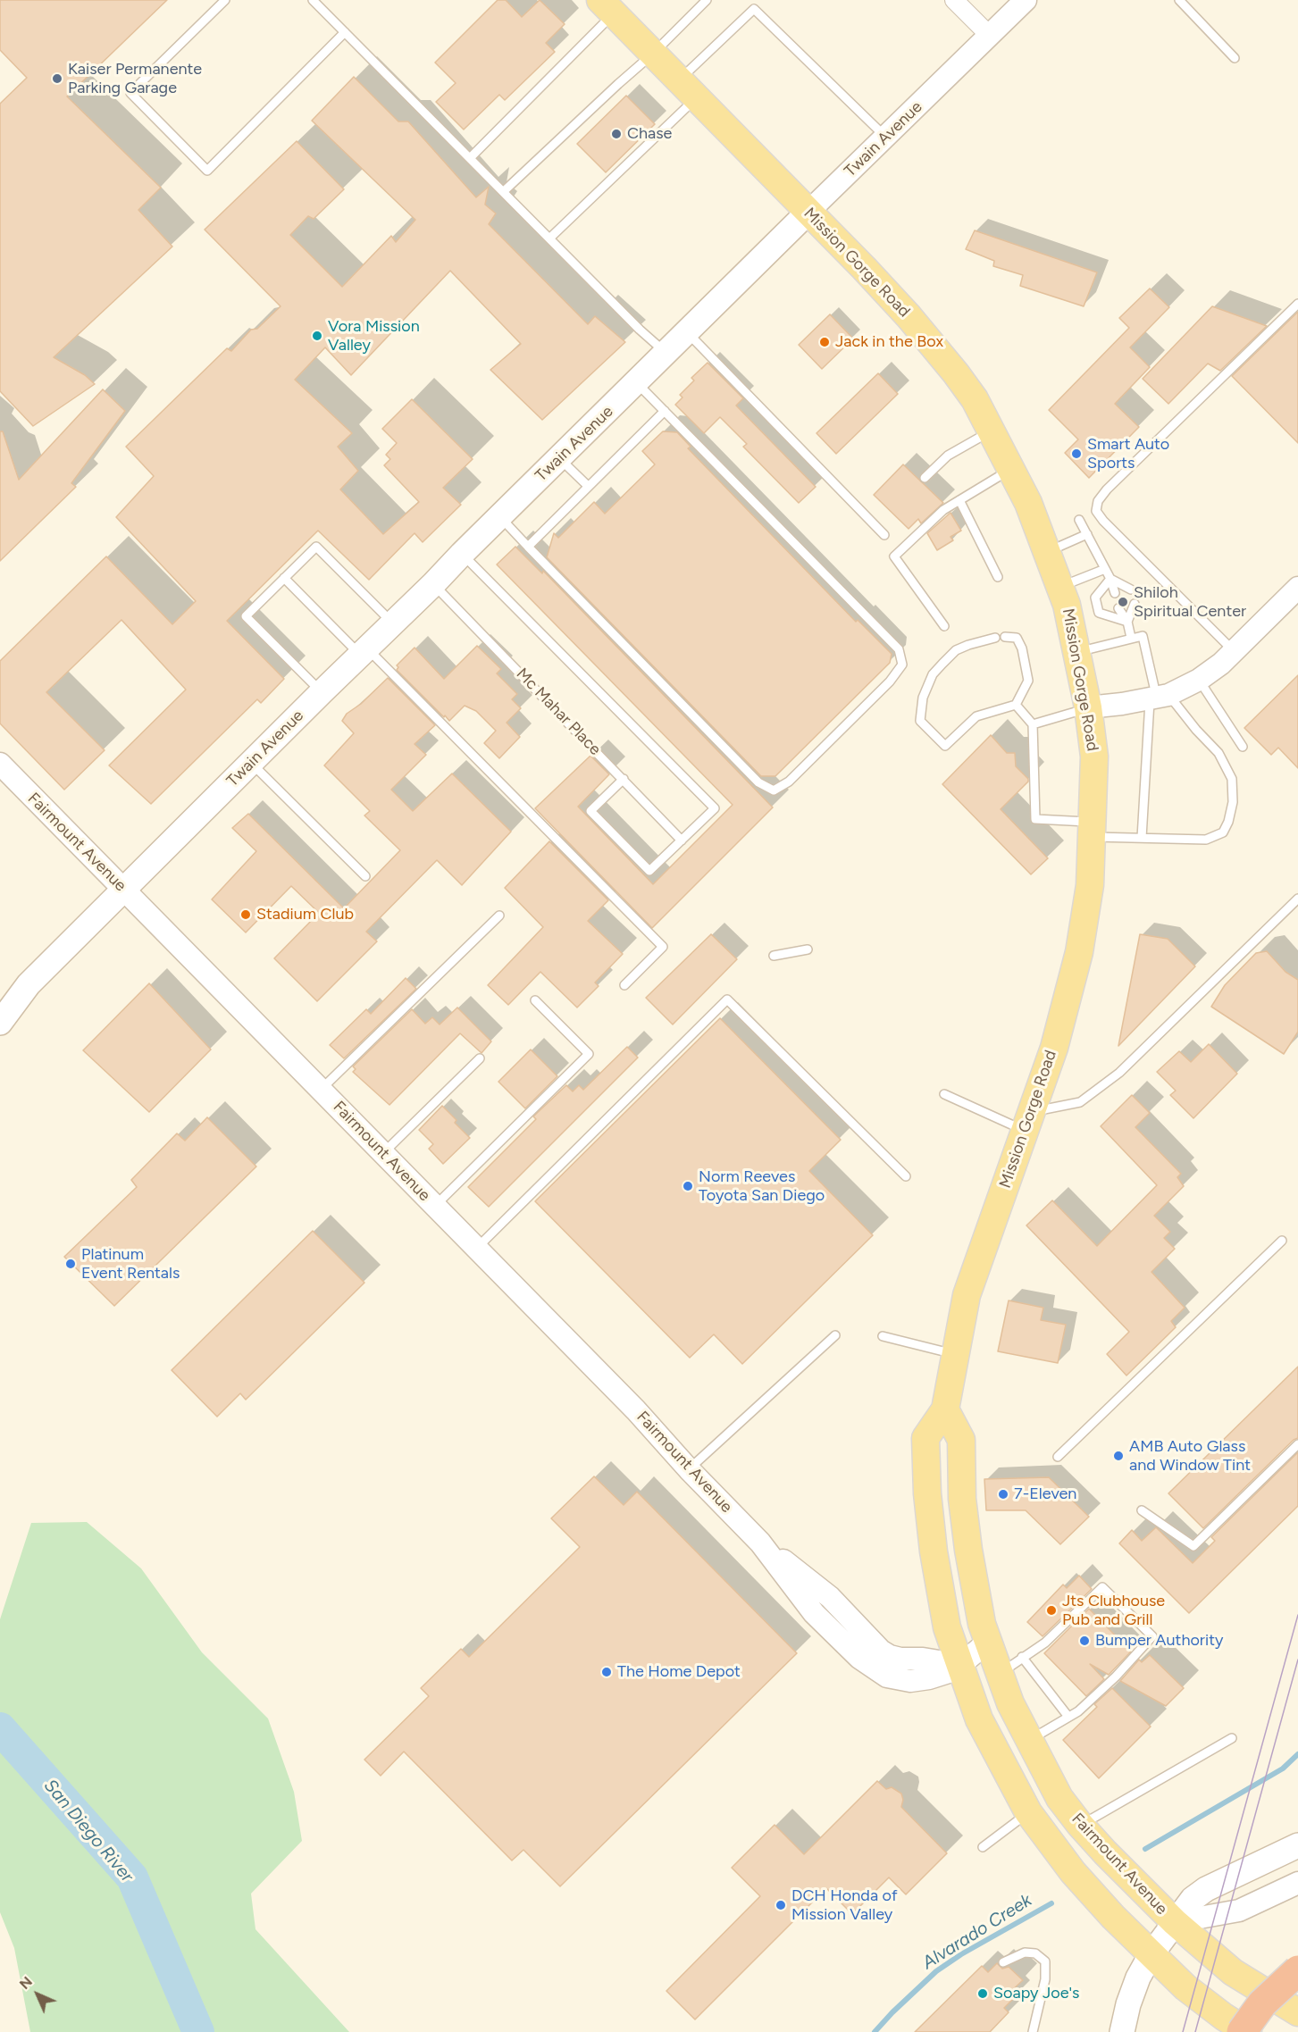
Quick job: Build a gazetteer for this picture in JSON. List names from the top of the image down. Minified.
{"streets":{"main road":["Twain Avenue","Mission Gorge Road","Fairmount Avenue"],"lane":["Mc Mahar Place"]},"crossings":[["Twain Avenue","Mission Gorge Road"],["Twain Avenue","Mc Mahar Place"],["Twain Avenue","Fairmount Avenue"],["Mission Gorge Road","Fairmount Avenue"]],"water":["San Diego River","Alvarado Creek"],"places":["Kaiser Permanente Parking Garage","Chase","Vora Mission Valley","Jack in the Box","Smart Auto Sports","Shiloh Spiritual Center","Stadium Club","Norm Reeves Toyota San Diego","Platinum Event Rentals","AMB Auto Glass and Window Tint","7-Eleven","Jts Clubhouse Pub and Grill","Bumper Authority","The Home Depot","DCH Honda of Mission Valley","Soapy Joe's"],"north":"top left"}
